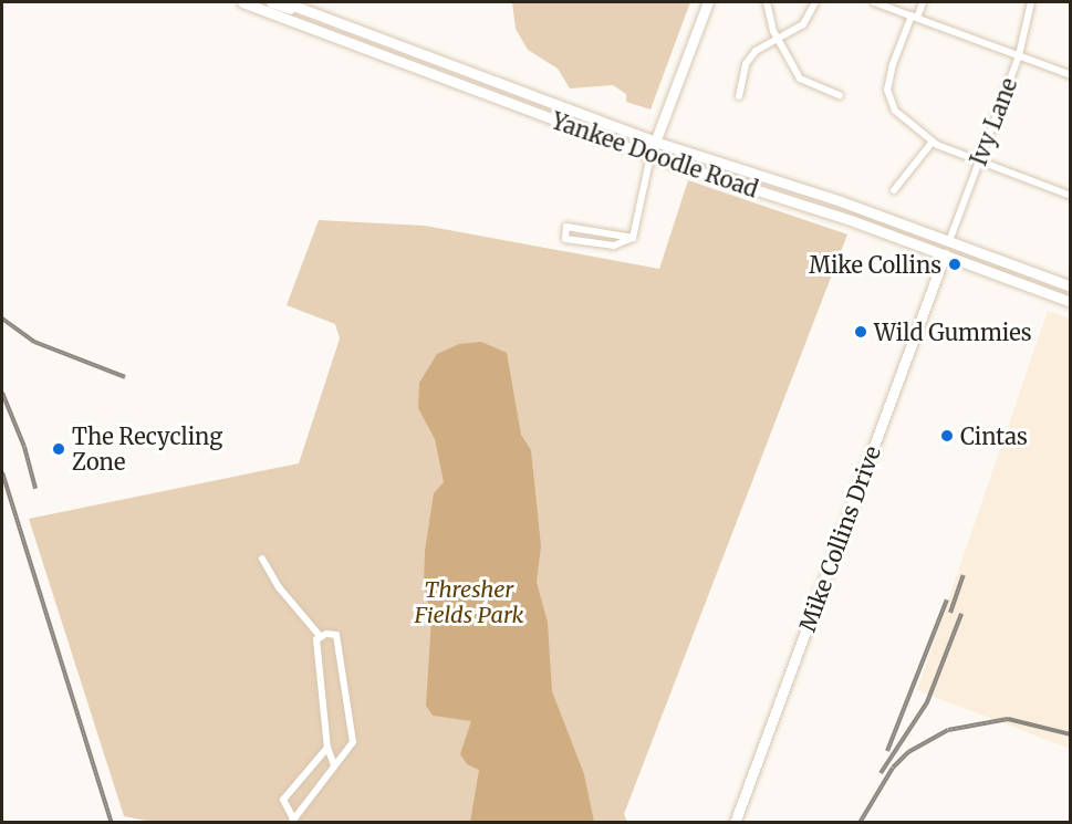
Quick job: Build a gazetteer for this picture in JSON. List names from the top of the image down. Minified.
{"streets":{"main road":["Yankee Doodle Road","Mike Collins Drive"],"street":["Ivy Lane"]},"crossings":[["Ivy Lane","Yankee Doodle Road"],["Yankee Doodle Road","Mike Collins Drive"]],"parks":["Thresher Fields Park"],"places":["Mike Collins","Wild Gummies","Cintas","The Recycling Zone"]}
